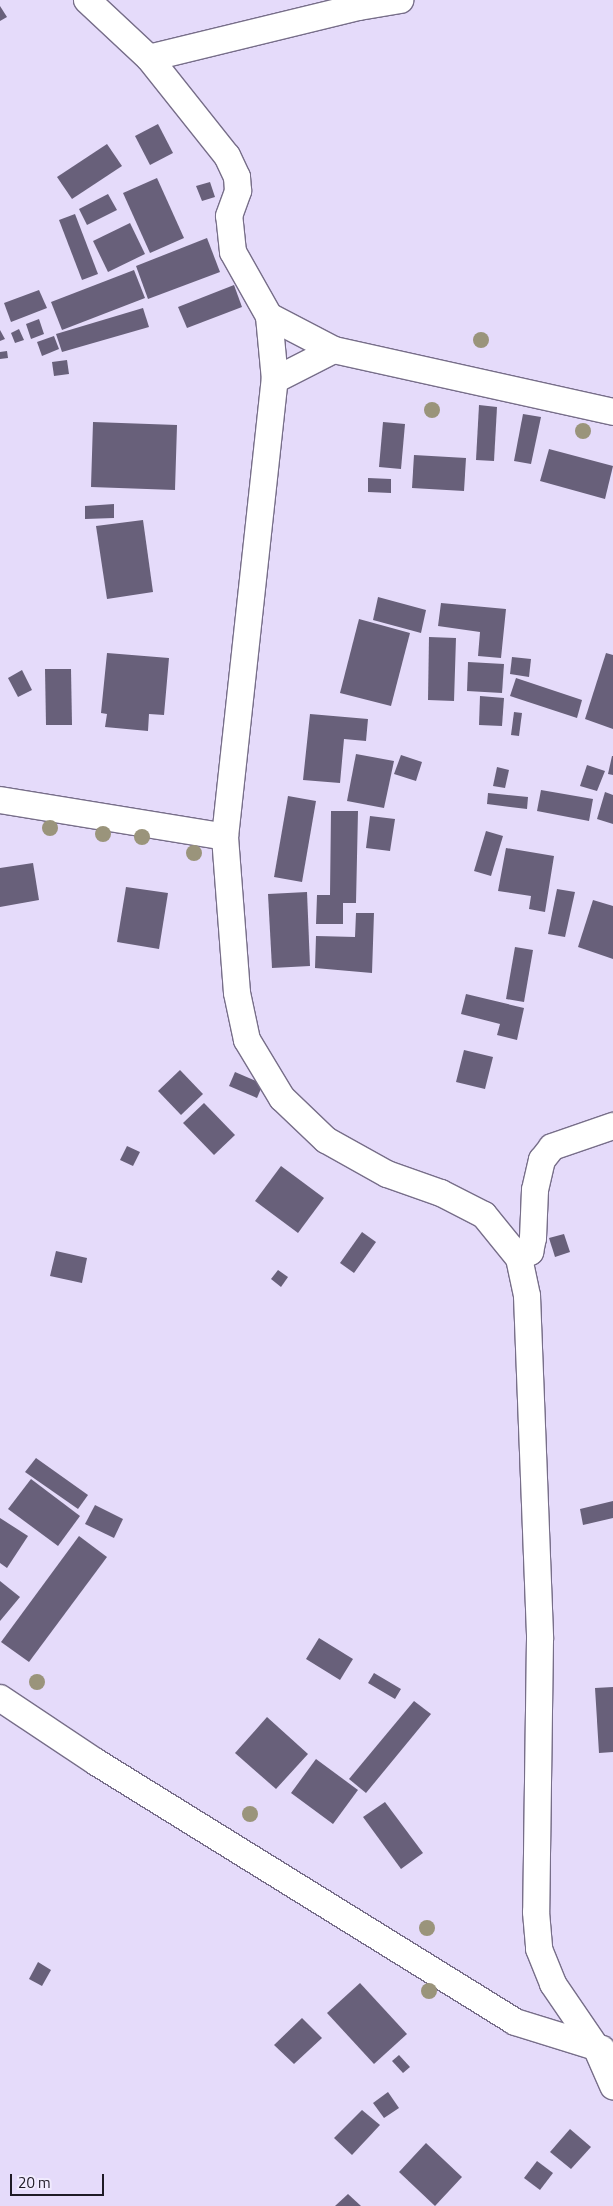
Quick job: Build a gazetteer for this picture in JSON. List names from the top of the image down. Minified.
{"scale_bar":"20 m"}
